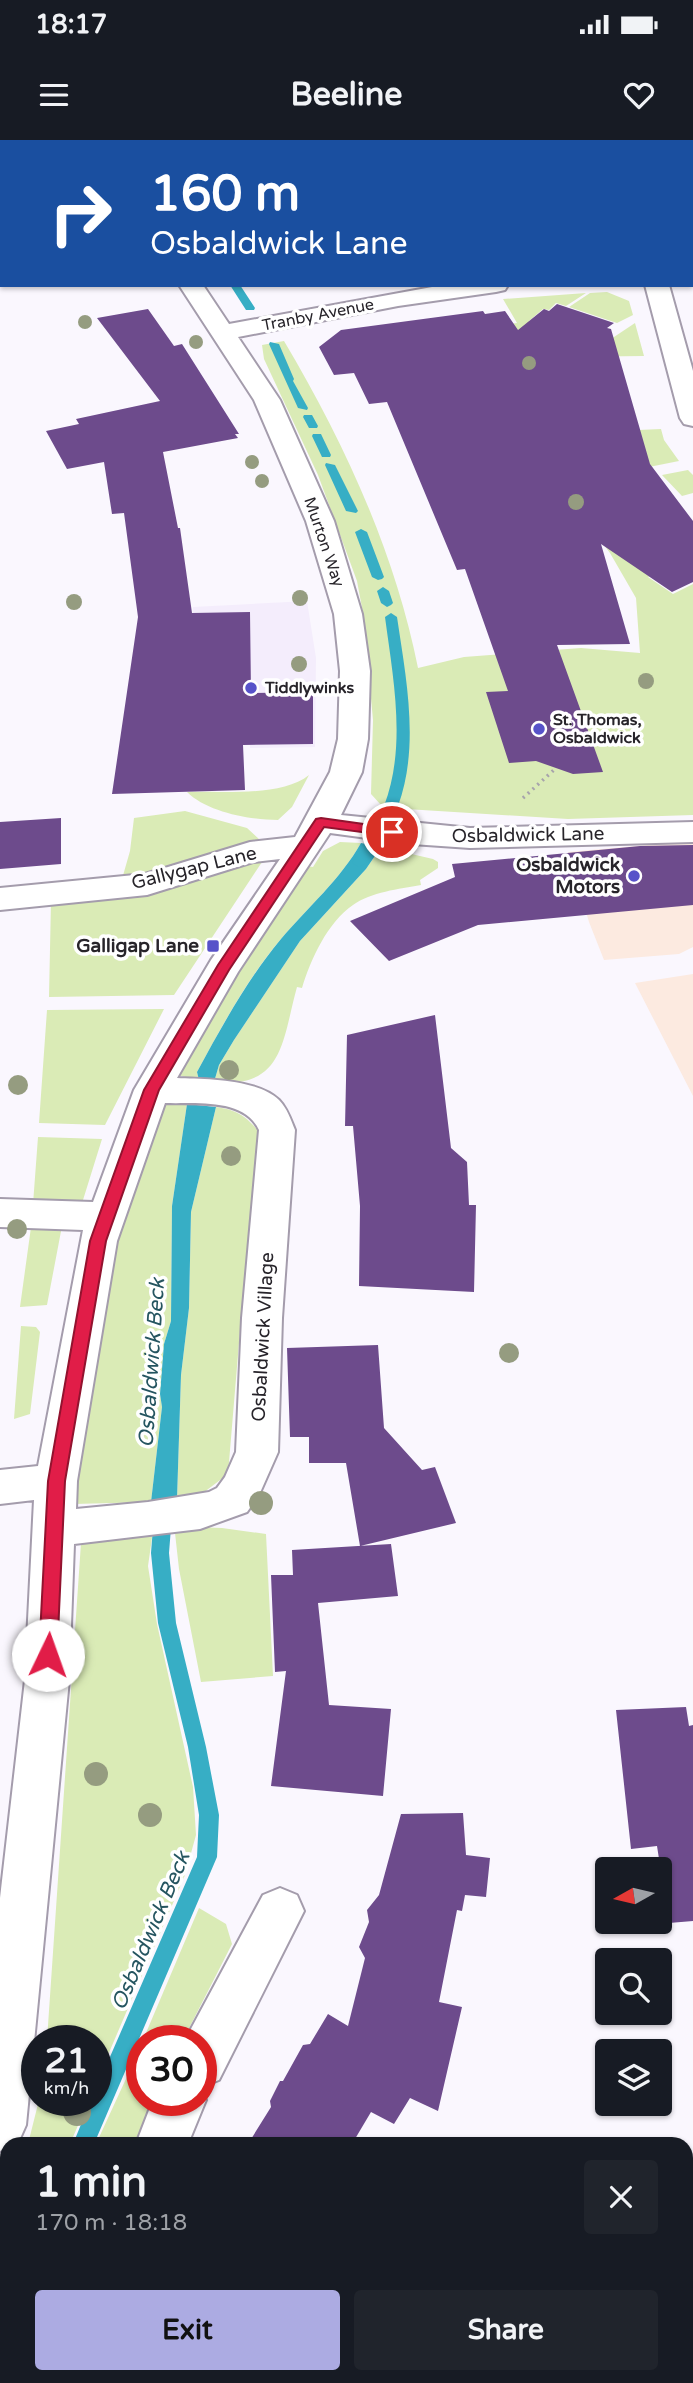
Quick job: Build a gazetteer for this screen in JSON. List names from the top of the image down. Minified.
{"streets":{"street":["Tranby Avenue","Murton Way","Osbaldwick Lane","Gallygap Lane","Osbaldwick Village"]},"crossings":[["Tranby Avenue","Murton Way"],["Murton Way","Osbaldwick Lane"],["Murton Way","Gallygap Lane"],["Osbaldwick Lane","Gallygap Lane"]],"water":["Osbaldwick Beck"],"places":{"other":["Tiddlywinks","St. Thomas, Osbaldwick","Osbaldwick Motors"],"transit":["Galligap Lane"]},"north":"left","page":{"status":"18:17","header":"Beeline","turn":["160 m","Osbaldwick Lane"],"speed":"21 km/h","limit":"30","heading":["1 min","170 m · 18:18"],"buttons":["Exit","Share"]}}
